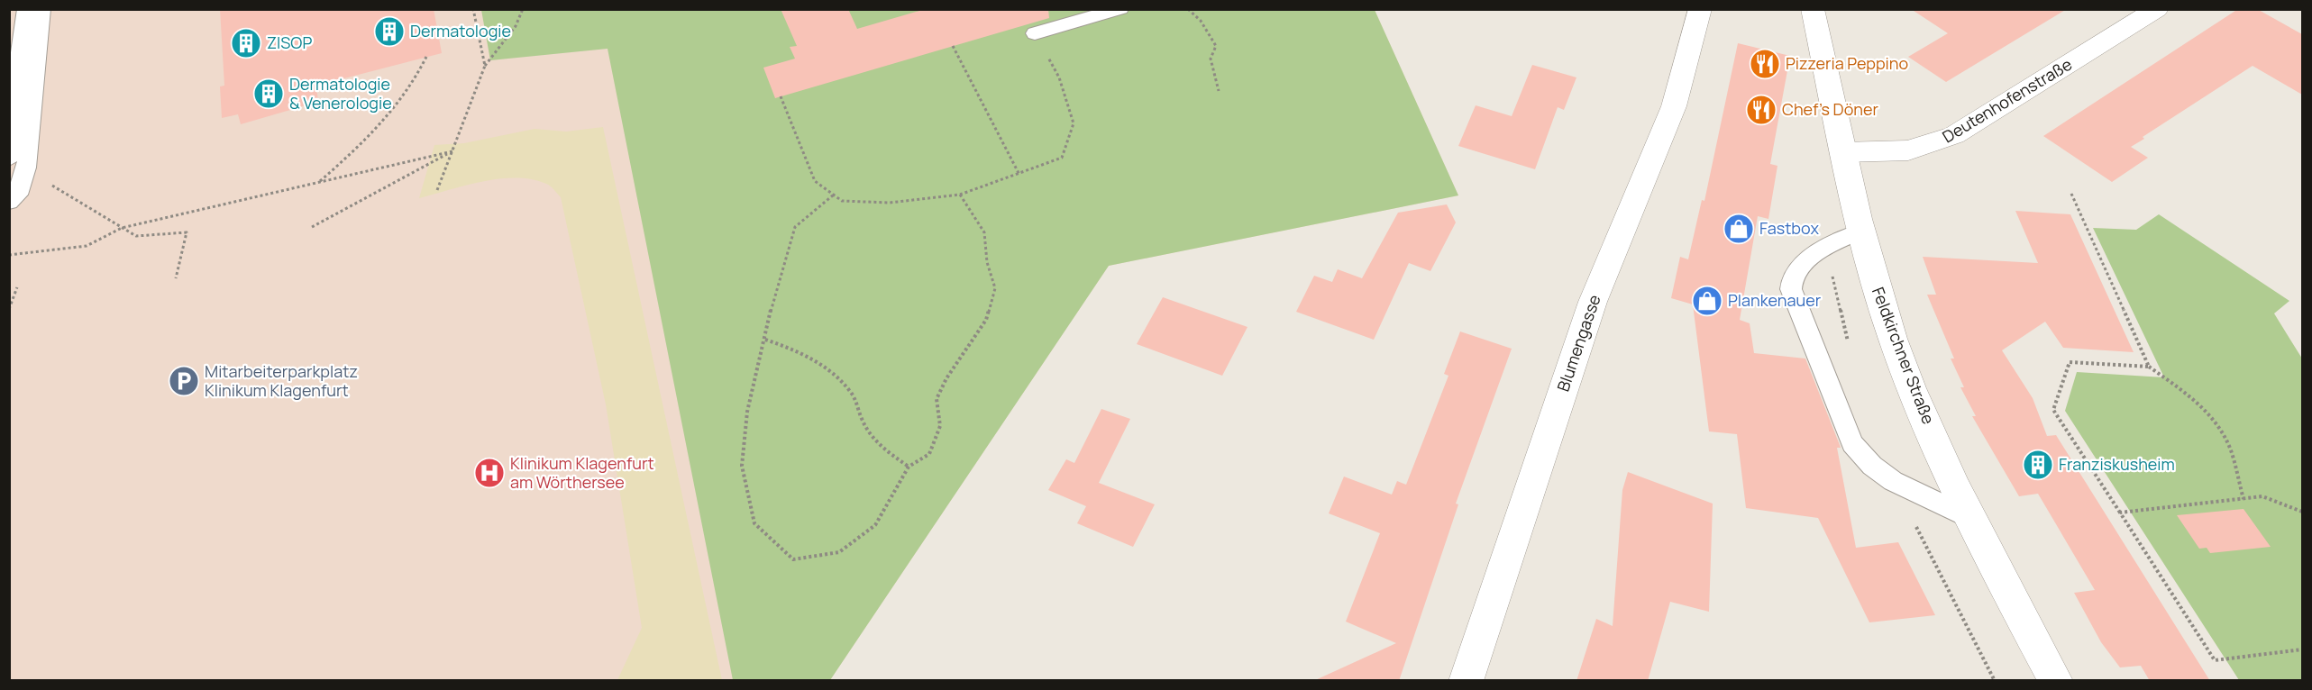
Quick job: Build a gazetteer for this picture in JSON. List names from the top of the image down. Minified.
{"streets":{"street":["Deutenhofenstraße","Blumengasse","Feldkirchner Straße"]},"crossings":[["Deutenhofenstraße","Feldkirchner Straße"]],"places":{"building":["Dermatologie","ZISOP","Dermatologie & Venerologie","Franziskusheim"],"restaurant":["Pizzeria Peppino","Chef's Döner"],"shop":["Fastbox","Plankenauer"],"parking":["Mitarbeiterparkplatz Klinikum Klagenfurt"],"hospital":["Klinikum Klagenfurt am Wörthersee"]}}
